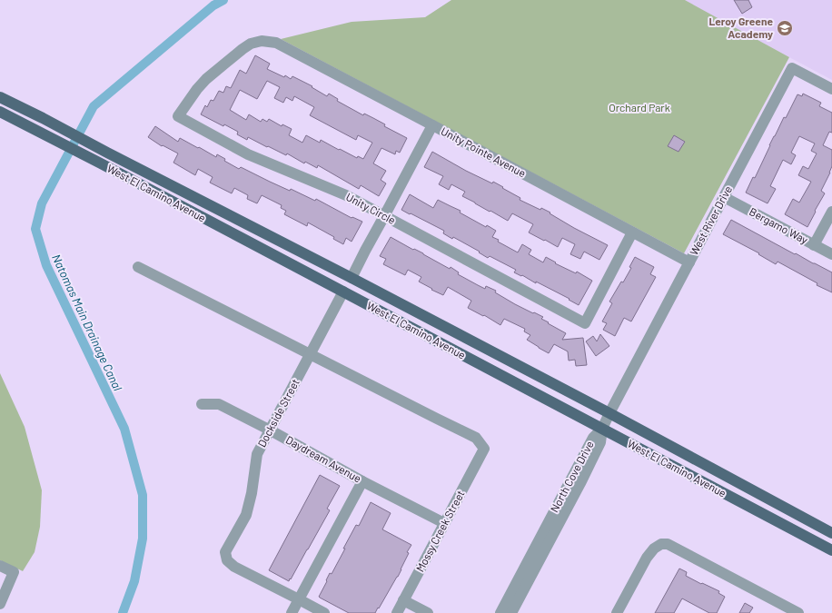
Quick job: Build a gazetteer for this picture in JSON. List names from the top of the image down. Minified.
{"streets":{"main road":["West El Camino Avenue"],"street":["Unity Pointe Avenue","Unity Circle","West River Drive","Bergamo Way","Dockside Street","Daydream Avenue","North Cove Drive","Mossy Creek Street"]},"crossings":[["Unity Pointe Avenue","Unity Circle"],["Unity Pointe Avenue","West River Drive"],["West El Camino Avenue","West River Drive"],["West El Camino Avenue","Dockside Street"],["West El Camino Avenue","North Cove Drive"],["West River Drive","Bergamo Way"],["West River Drive","North Cove Drive"],["Dockside Street","Daydream Avenue"],["Dockside Street","Mossy Creek Street"],["Daydream Avenue","Mossy Creek Street"]],"water":["Natomas Main Drainage Canal"],"parks":["Orchard Park"],"places":{"school or university":["Leroy Greene Academy"]}}
